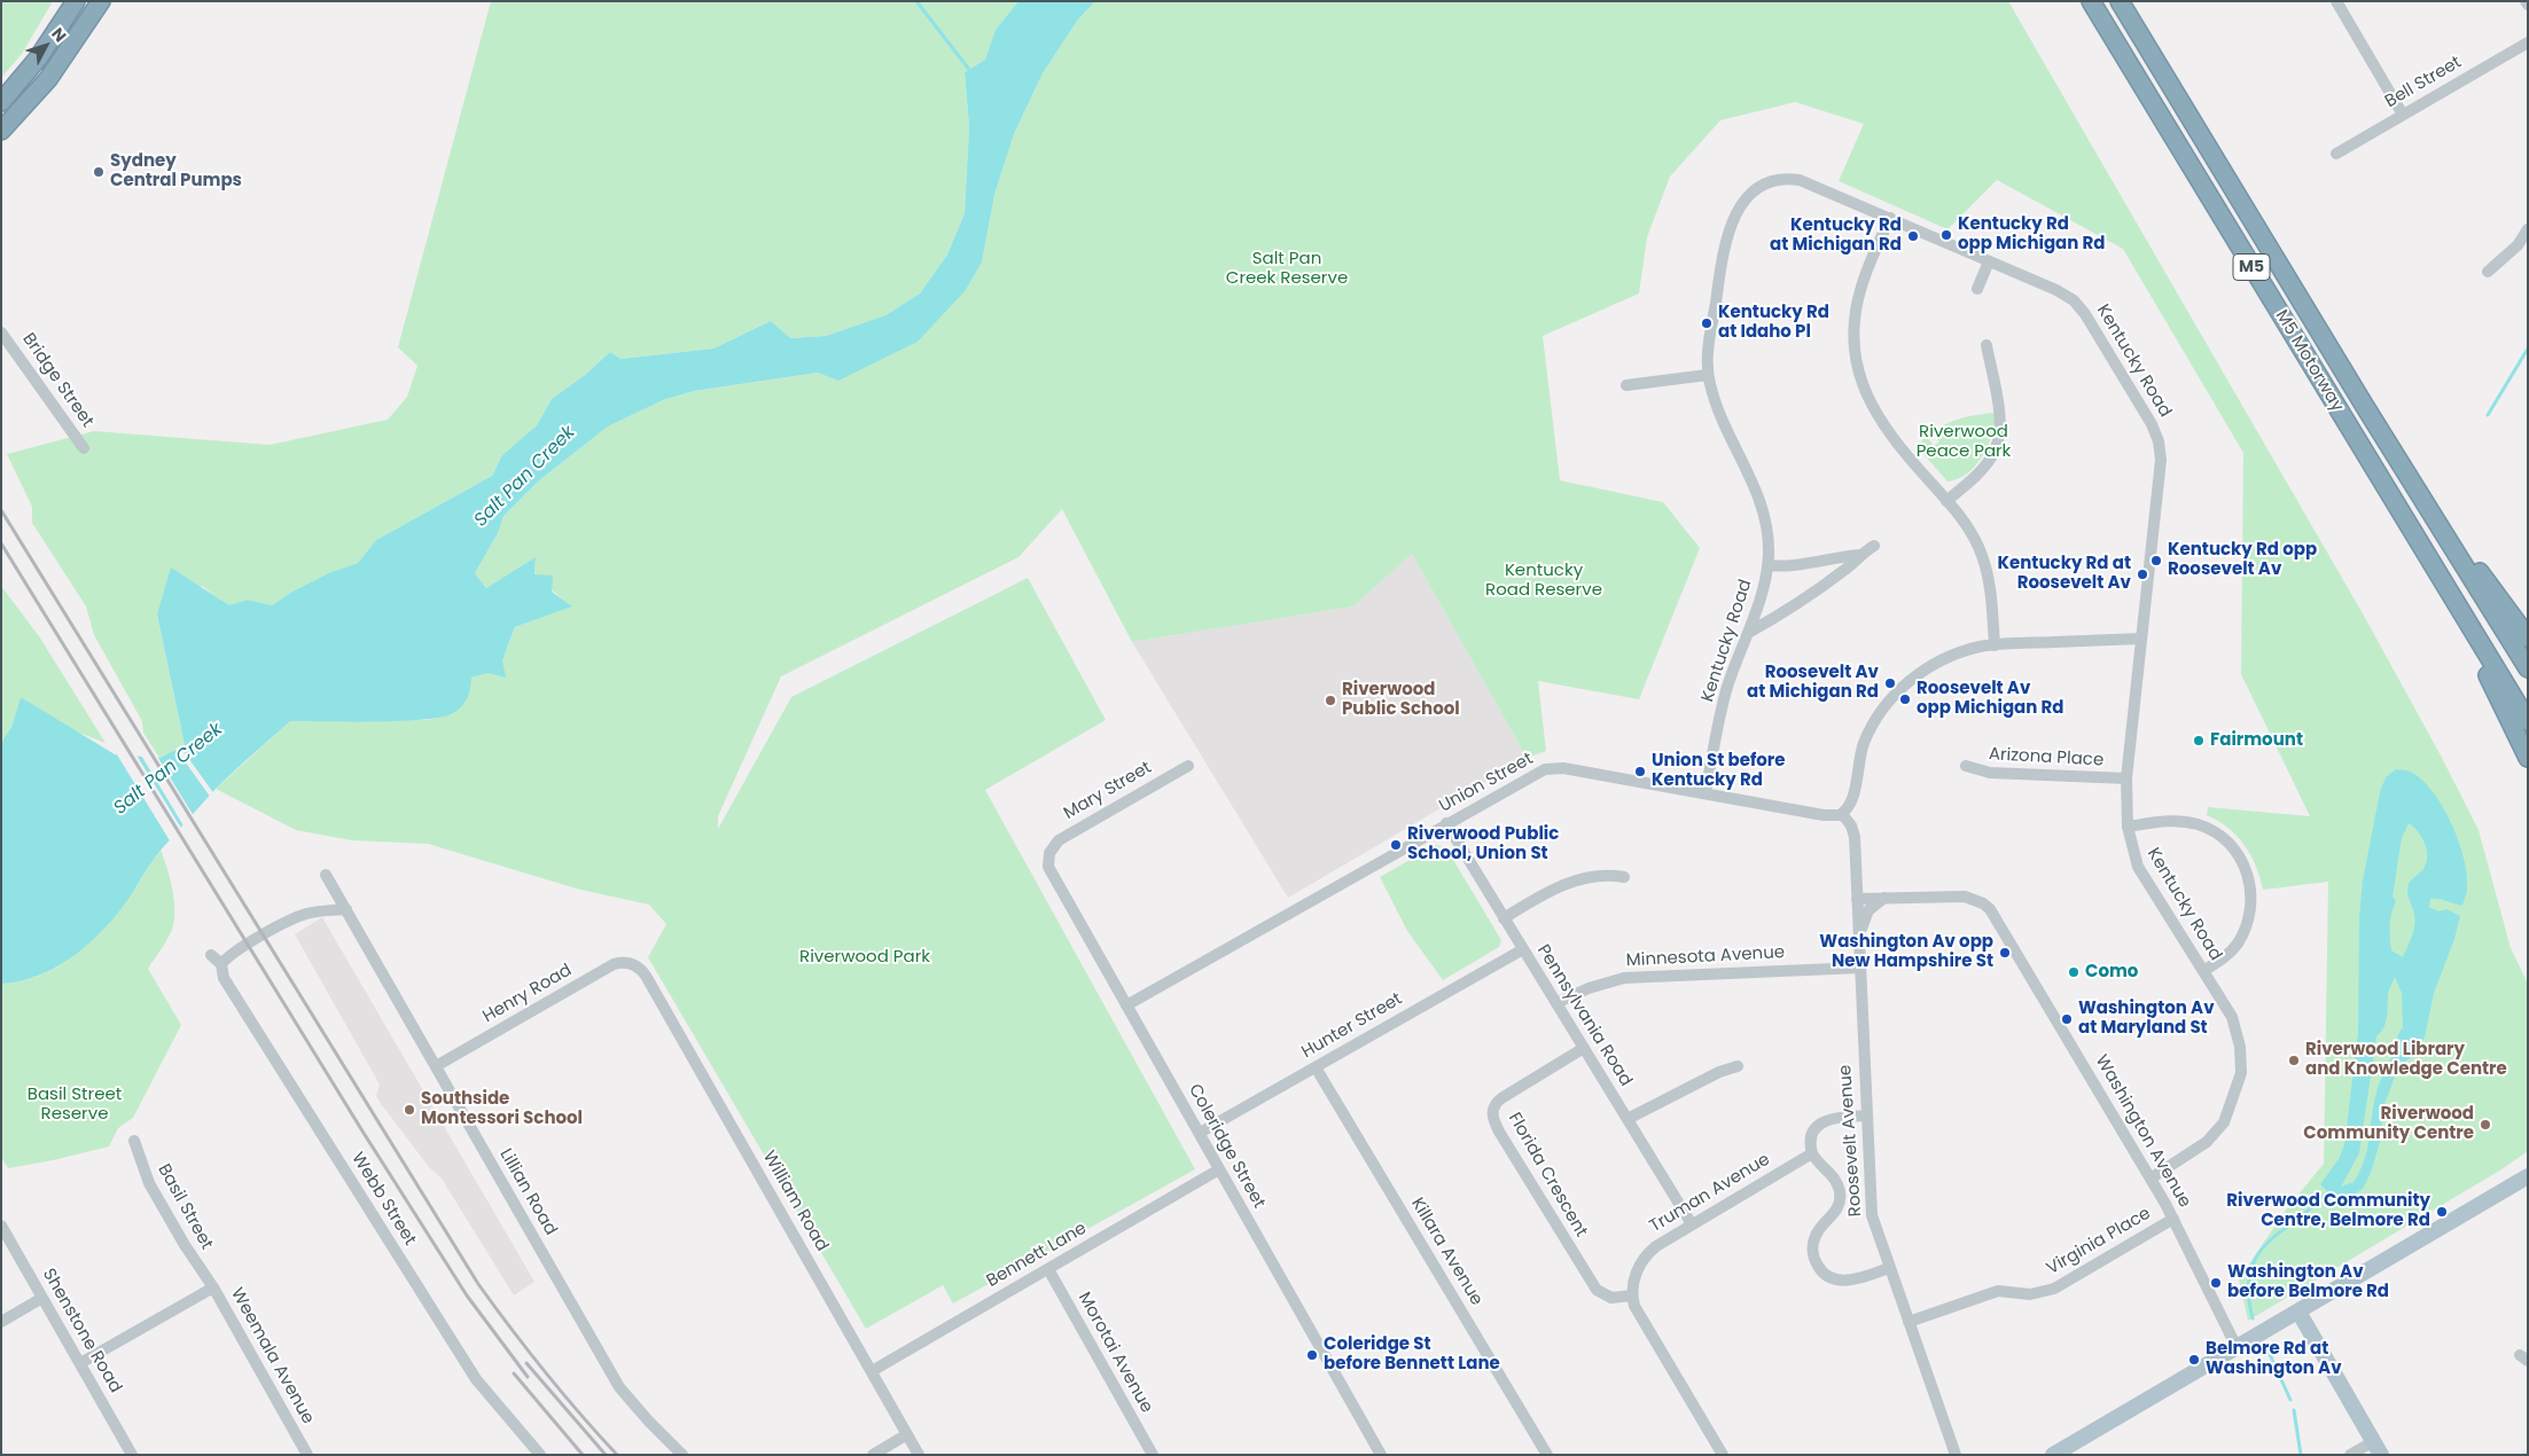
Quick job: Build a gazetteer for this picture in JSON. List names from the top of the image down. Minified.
{"streets":{"highway":["M5","M5 Motorway"],"street":["Bell Street","Kentucky Road","Bridge Street","Arizona Place","Union Street","Mary Street","Minnesota Avenue","Henry Road","Pennsylvania Road","Hunter Street","Washington Avenue","Roosevelt Avenue","Coleridge Street","Florida Crescent","Lillian Road","Truman Avenue","Webb Street","William Road","Basil Street","Virginia Place","Killara Avenue","Bennett Lane","Shenstone Road","Morotai Avenue","Weemala Avenue"]},"crossings":[["Kentucky Road","Arizona Place"],["Kentucky Road","Union Street"],["Kentucky Road","Washington Avenue"],["Union Street","Pennsylvania Road"],["Union Street","Roosevelt Avenue"],["Union Street","Coleridge Street"],["Mary Street","Coleridge Street"],["Minnesota Avenue","Pennsylvania Road"],["Minnesota Avenue","Roosevelt Avenue"],["Henry Road","Lillian Road"],["Henry Road","William Road"],["Pennsylvania Road","Hunter Street"],["Pennsylvania Road","Florida Crescent"],["Pennsylvania Road","Truman Avenue"],["Hunter Street","Coleridge Street"],["Hunter Street","Killara Avenue"],["Washington Avenue","Roosevelt Avenue"],["Washington Avenue","Virginia Place"],["Roosevelt Avenue","Virginia Place"],["Coleridge Street","Bennett Lane"],["Florida Crescent","Truman Avenue"],["William Road","Bennett Lane"],["Basil Street","Weemala Avenue"],["Bennett Lane","Morotai Avenue"],["Shenstone Road","Weemala Avenue"]],"water":["Salt Pan Creek"],"parks":["Salt Pan Creek Reserve","Riverwood Peace Park","Kentucky Road Reserve","Riverwood Park","Basil Street Reserve"],"places":["Sydney Central Pumps","Kentucky Rd opp Michigan Rd","Kentucky Rd at Michigan Rd","Kentucky Rd at Idaho Pl","Kentucky Rd opp Roosevelt Av","Kentucky Rd at Roosevelt Av","Roosevelt Av at Michigan Rd","Roosevelt Av opp Michigan Rd","Riverwood Public School","Fairmount","Union St before Kentucky Rd","Riverwood Public School, Union St","Washington Av opp New Hampshire St","Como","Washington Av at Maryland St","Riverwood Library and Knowledge Centre","Southside Montessori School","Riverwood Community Centre","Riverwood Community Centre, Belmore Rd","Washington Av before Belmore Rd","Coleridge St before Bennett Lane","Belmore Rd at Washington Av"],"north":"top right"}
